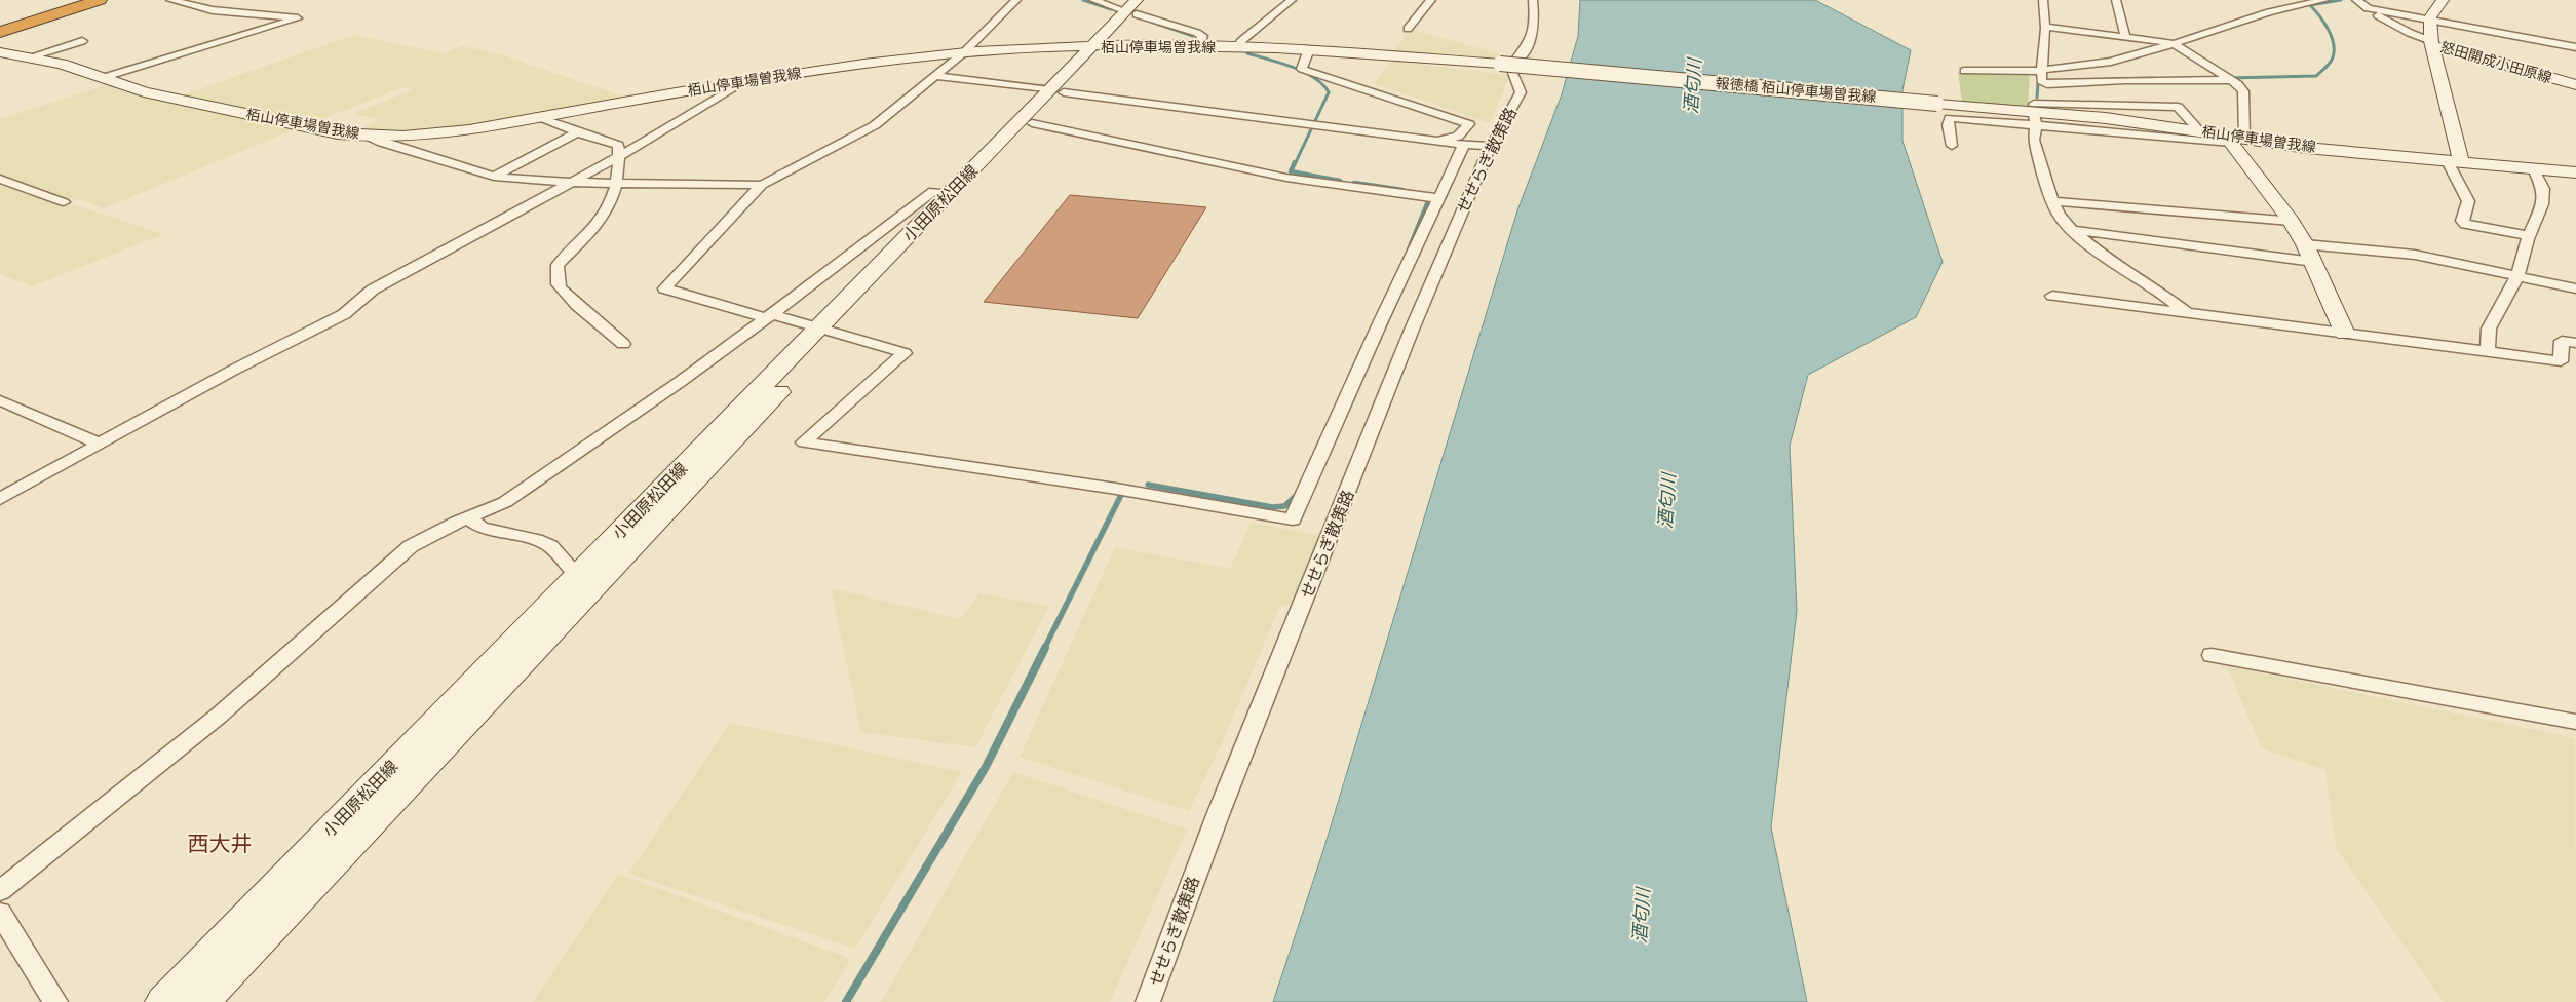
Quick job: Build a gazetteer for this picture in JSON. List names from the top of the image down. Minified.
{"streets":{"main road":["栢山停車場曽我線","怒田開成小田原線","報徳橋 栢山停車場曽我線","小田原松田線"],"street":["せせらぎ散策路"]},"crossings":[["栢山停車場曽我線","報徳橋 栢山停車場曽我線"],["栢山停車場曽我線","小田原松田線"]],"districts":["西大井"],"water":["酒匂川"]}
